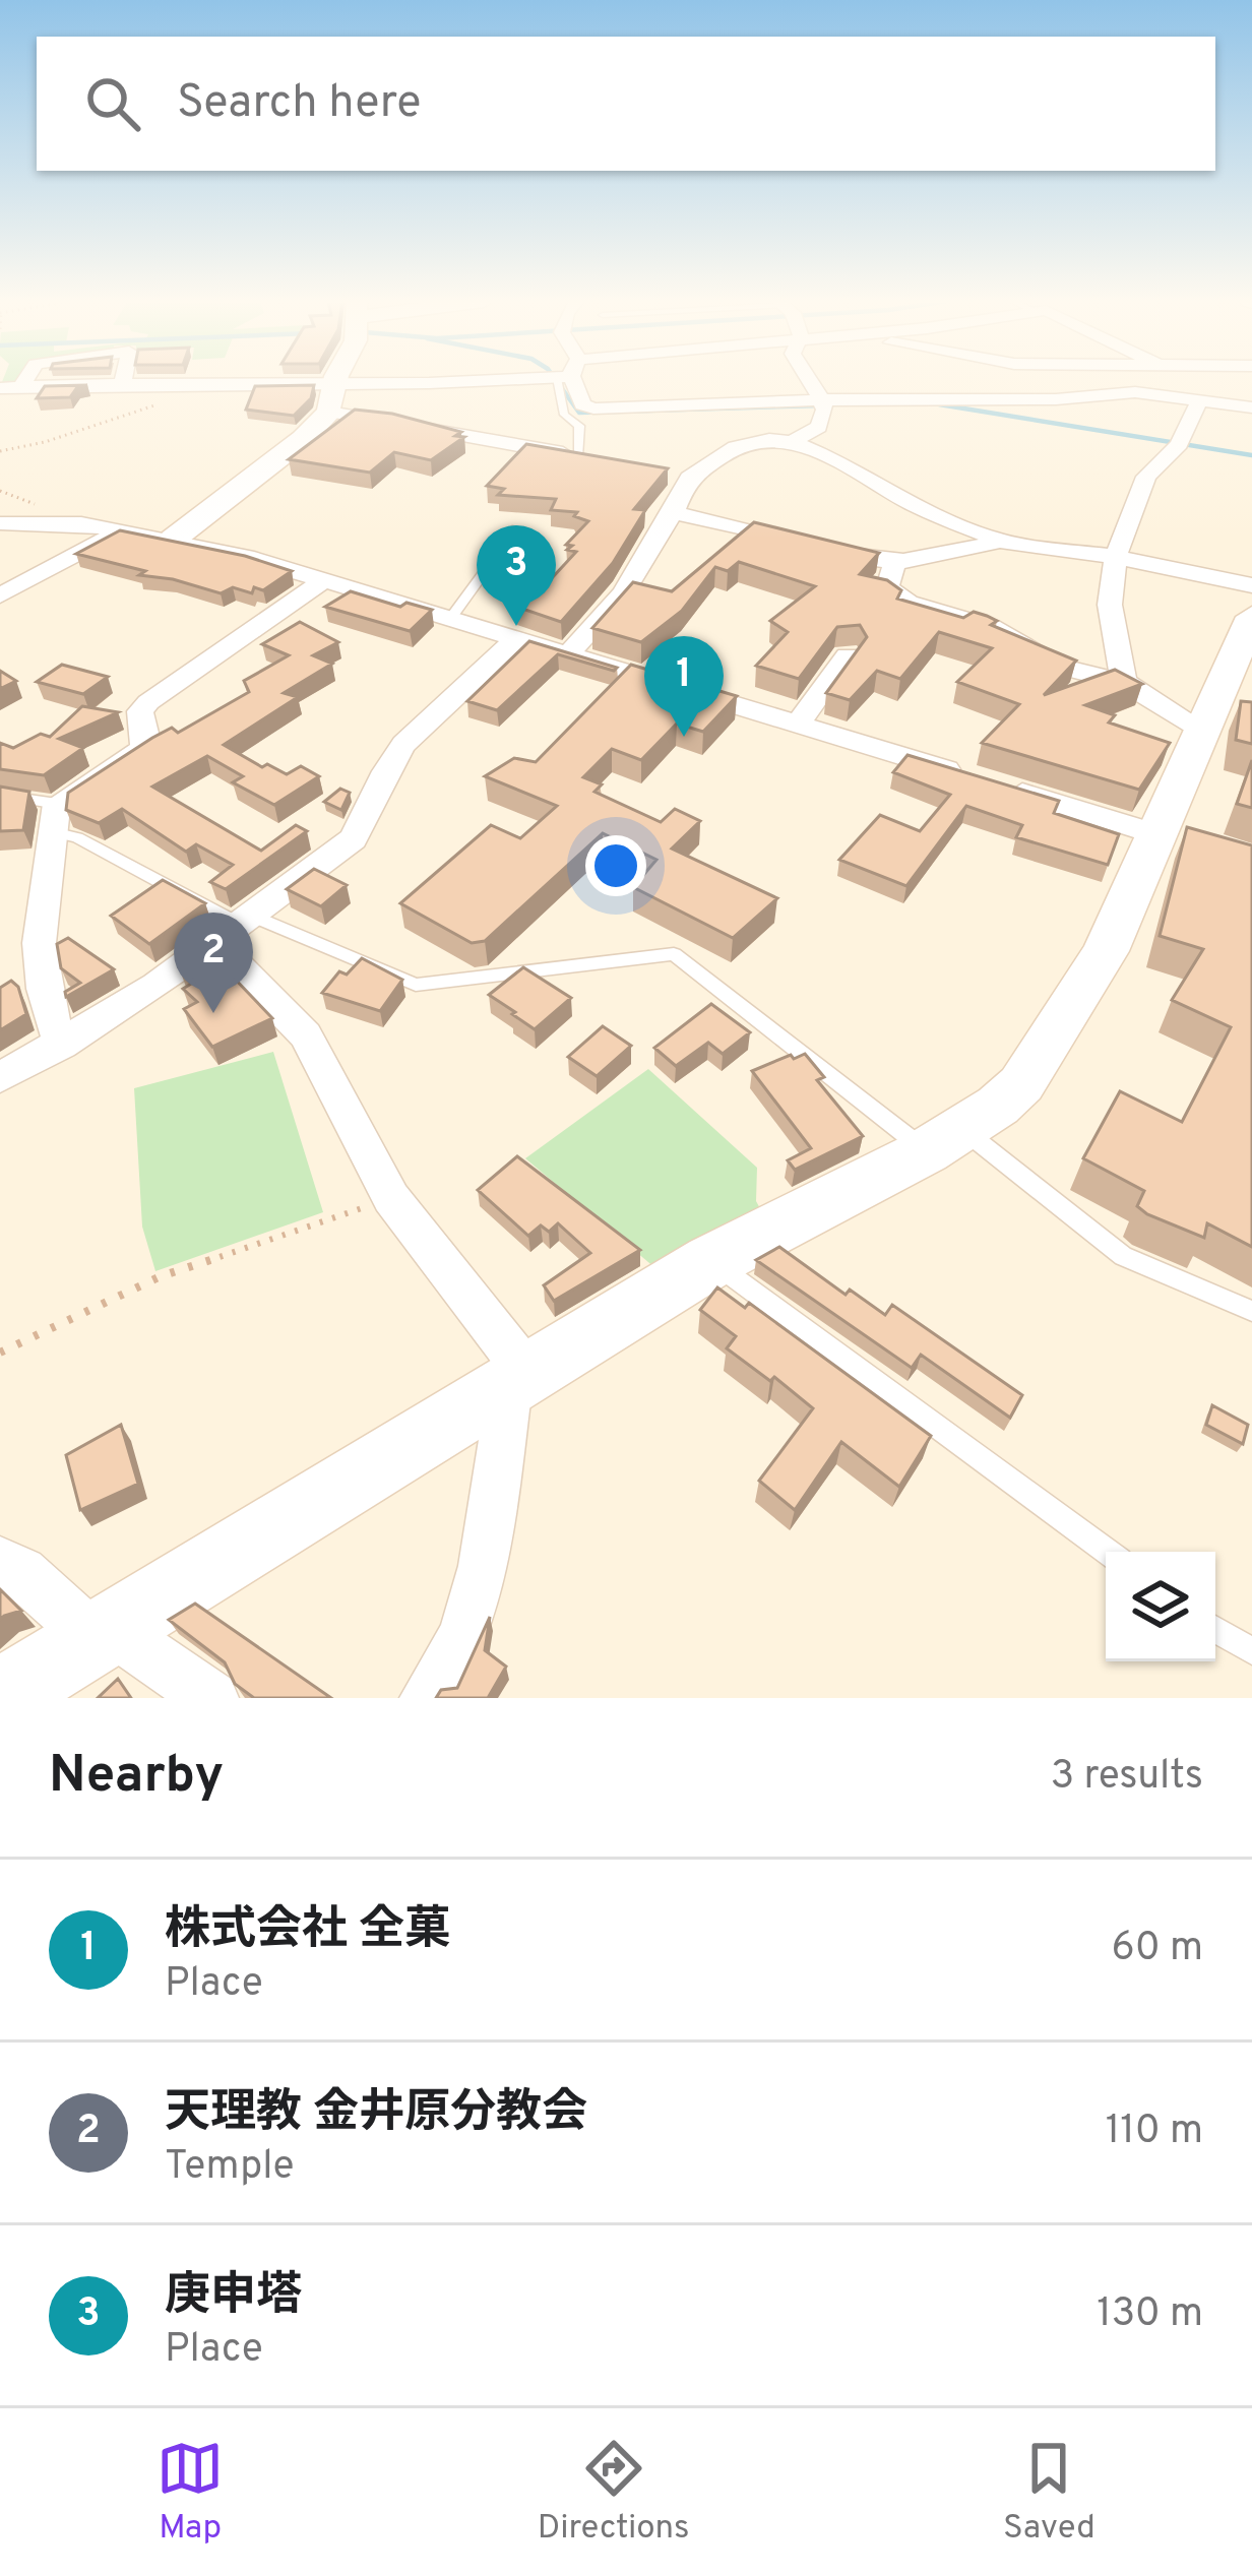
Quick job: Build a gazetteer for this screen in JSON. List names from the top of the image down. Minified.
{"page":{"search":"Search here","pins":["3","1","2"],"heading":["Nearby","3 results"],"list":[{"mark":"1","name":"株式会社 全菓","note":"Place","value":"60 m"},{"mark":"2","name":"天理教 金井原分教会","note":"Temple","value":"110 m"},{"mark":"3","name":"庚申塔","note":"Place","value":"130 m"}],"nav":["Map","Directions","Saved"]}}
